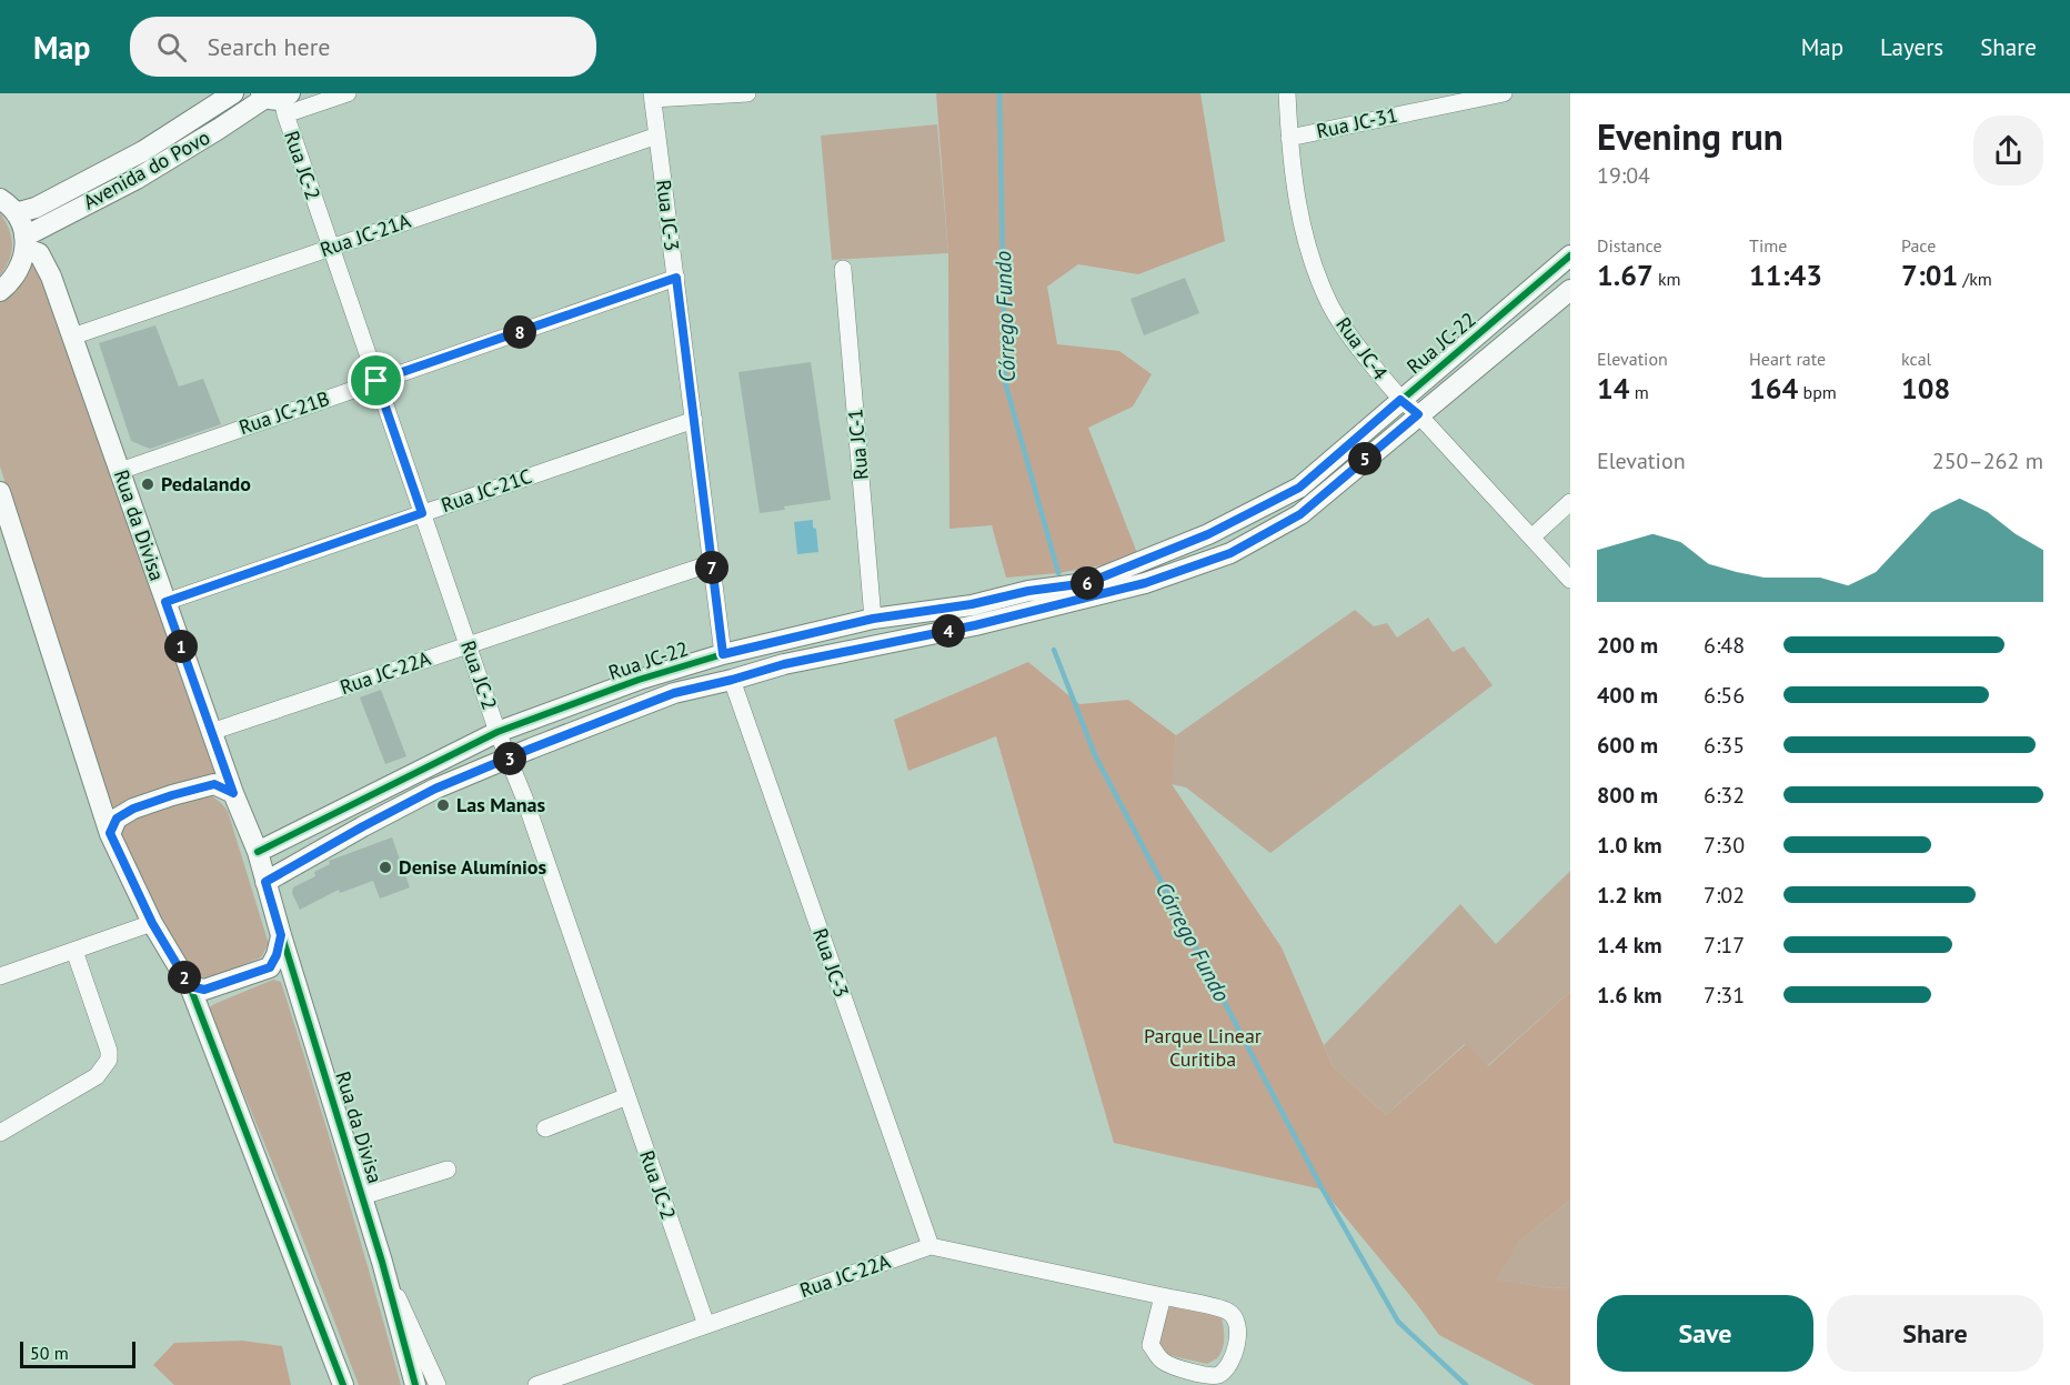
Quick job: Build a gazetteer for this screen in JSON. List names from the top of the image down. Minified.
{"streets":{"main road":["Avenida do Povo","Rua JC-22","Rua da Divisa"],"street":["Rua JC-31","Rua JC-2","Rua JC-3","Rua JC-21A","Rua JC-4","Rua JC-21B","Rua JC-1","Rua JC-21C","Rua JC-22A"]},"crossings":[["Rua JC-31","Rua JC-4"],["Rua JC-2","Avenida do Povo"],["Rua JC-2","Rua JC-21A"],["Rua JC-2","Rua JC-22"],["Rua JC-2","Rua JC-21B"],["Rua JC-2","Rua JC-21C"],["Rua JC-2","Rua JC-22A"],["Avenida do Povo","Rua da Divisa"],["Rua JC-3","Rua JC-21A"],["Rua JC-3","Rua JC-22"],["Rua JC-3","Rua JC-21B"],["Rua JC-3","Rua JC-21C"],["Rua JC-3","Rua JC-22A"],["Rua JC-21A","Rua da Divisa"],["Rua JC-22","Rua JC-4"],["Rua JC-22","Rua JC-1"],["Rua JC-22","Rua da Divisa"],["Rua JC-21B","Rua da Divisa"],["Rua JC-21C","Rua da Divisa"],["Rua da Divisa","Rua JC-22A"]],"water":["Córrego Fundo"],"parks":["Parque Linear Curitiba"],"places":["Pedalando","Las Manas","Denise Alumínios"],"scale_bar":"50 m","page":{"header":"Map","search":"Search here","nav":["Map","Layers","Share"],"heading":["Evening run","19:04"],"stats":[["Distance","1.67 km"],["Time","11:43"],["Pace","7:01 /km"],["Elevation","14 m"],["Heart rate","164 bpm"],["kcal","108"]],"pins":["8","5","7","6","4","1","3","2"],"chart":["Elevation","250–262 m"],"list":[{"name":"200 m","note":"6:48"},{"name":"400 m","note":"6:56"},{"name":"600 m","note":"6:35"},{"name":"800 m","note":"6:32"},{"name":"1.0 km","note":"7:30"},{"name":"1.2 km","note":"7:02"},{"name":"1.4 km","note":"7:17"},{"name":"1.6 km","note":"7:31"}],"buttons":["Save","Share"],"scale":"50 m"}}
